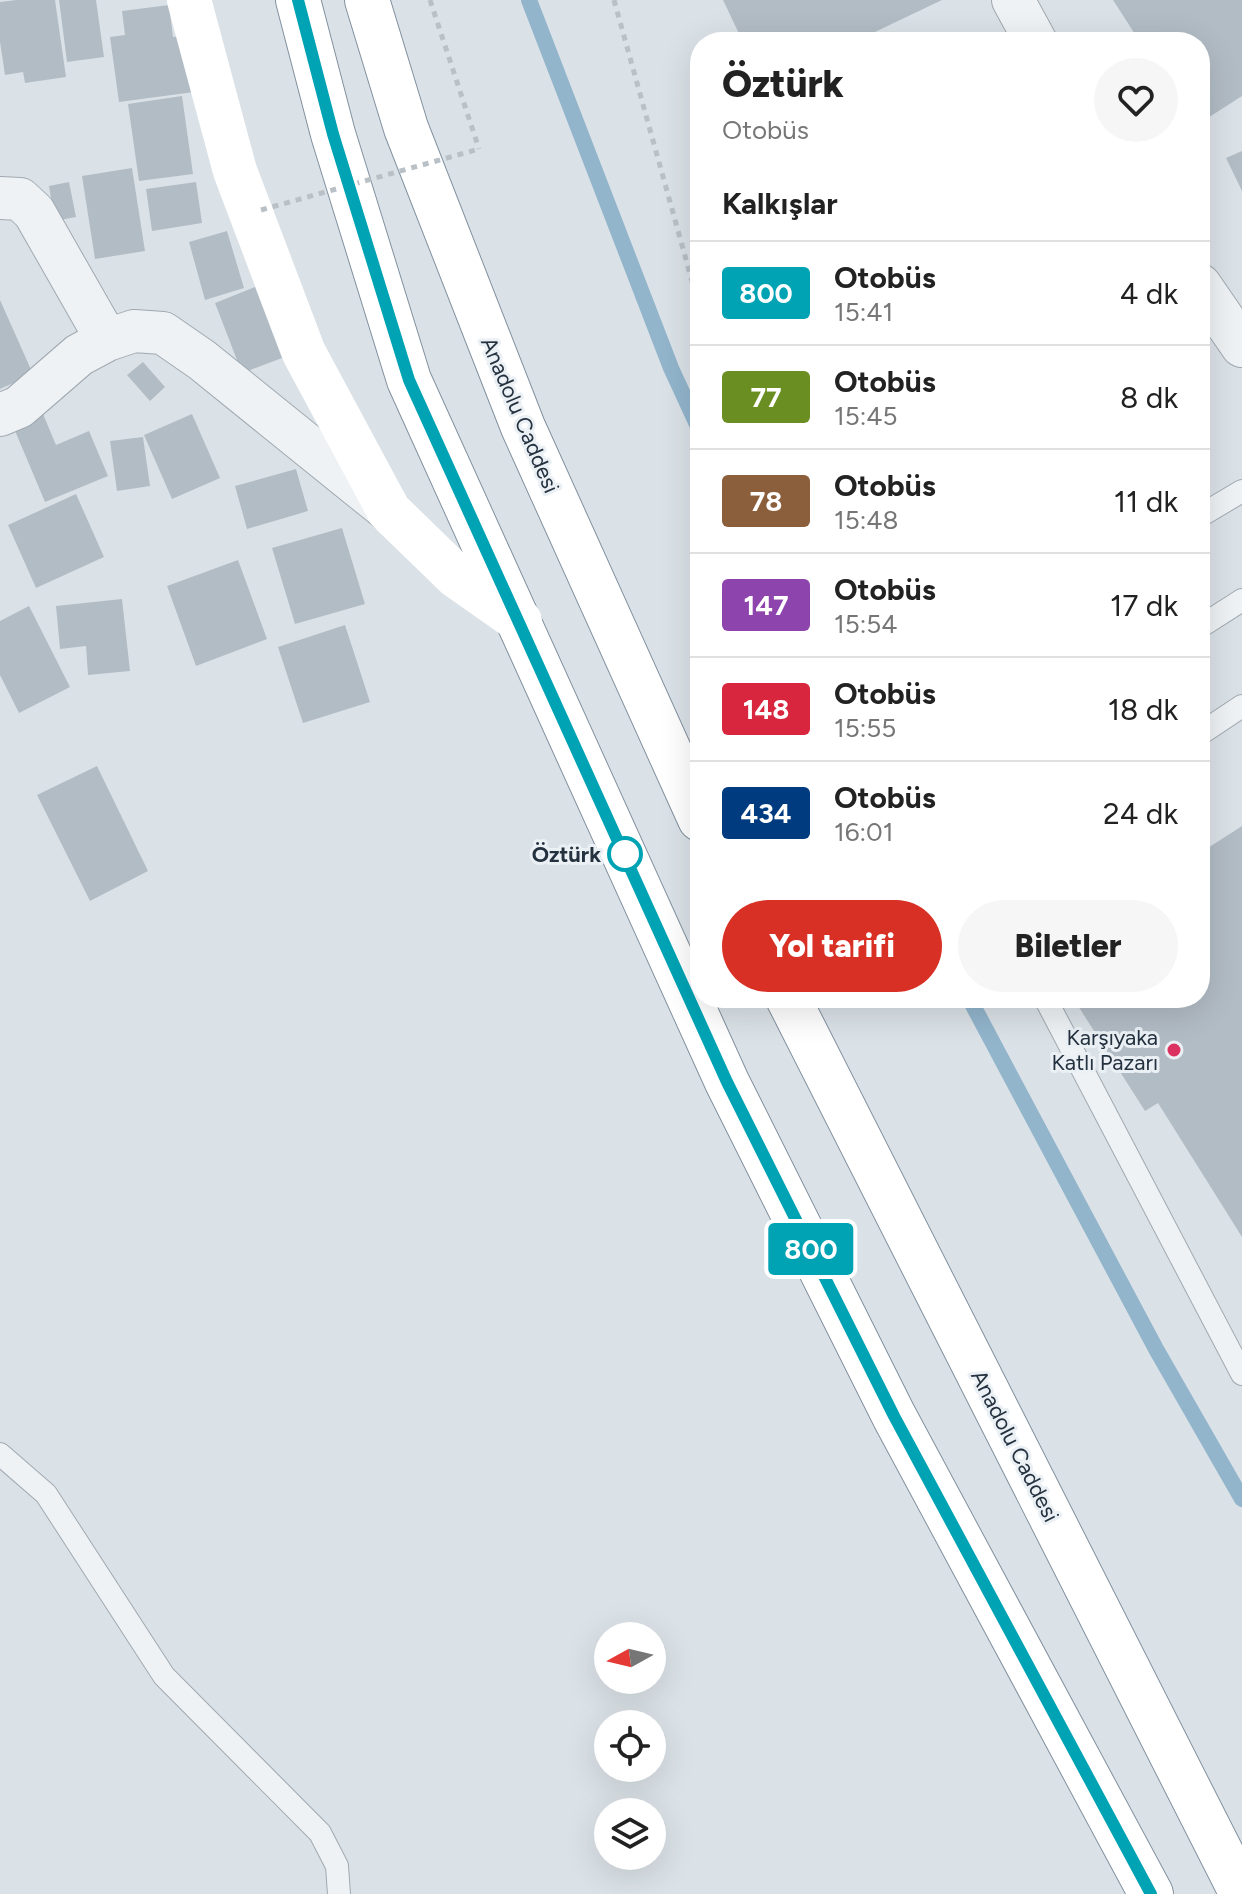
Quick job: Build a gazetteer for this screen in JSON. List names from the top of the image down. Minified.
{"streets":{"main road":["Anadolu Caddesi"]},"places":["Öztürk","Karşıyaka Katlı Pazarı"],"lines":["bus line 800"],"north":"left","page":{"on_map":"800","heading":[["Öztürk","Otobüs"],"Kalkışlar"],"list":[{"mark":"800","name":"Otobüs","note":"15:41","value":"4 dk"},{"mark":"77","name":"Otobüs","note":"15:45","value":"8 dk"},{"mark":"78","name":"Otobüs","note":"15:48","value":"11 dk"},{"mark":"147","name":"Otobüs","note":"15:54","value":"17 dk"},{"mark":"148","name":"Otobüs","note":"15:55","value":"18 dk"},{"mark":"434","name":"Otobüs","note":"16:01","value":"24 dk"}],"buttons":["Yol tarifi","Biletler"]}}
